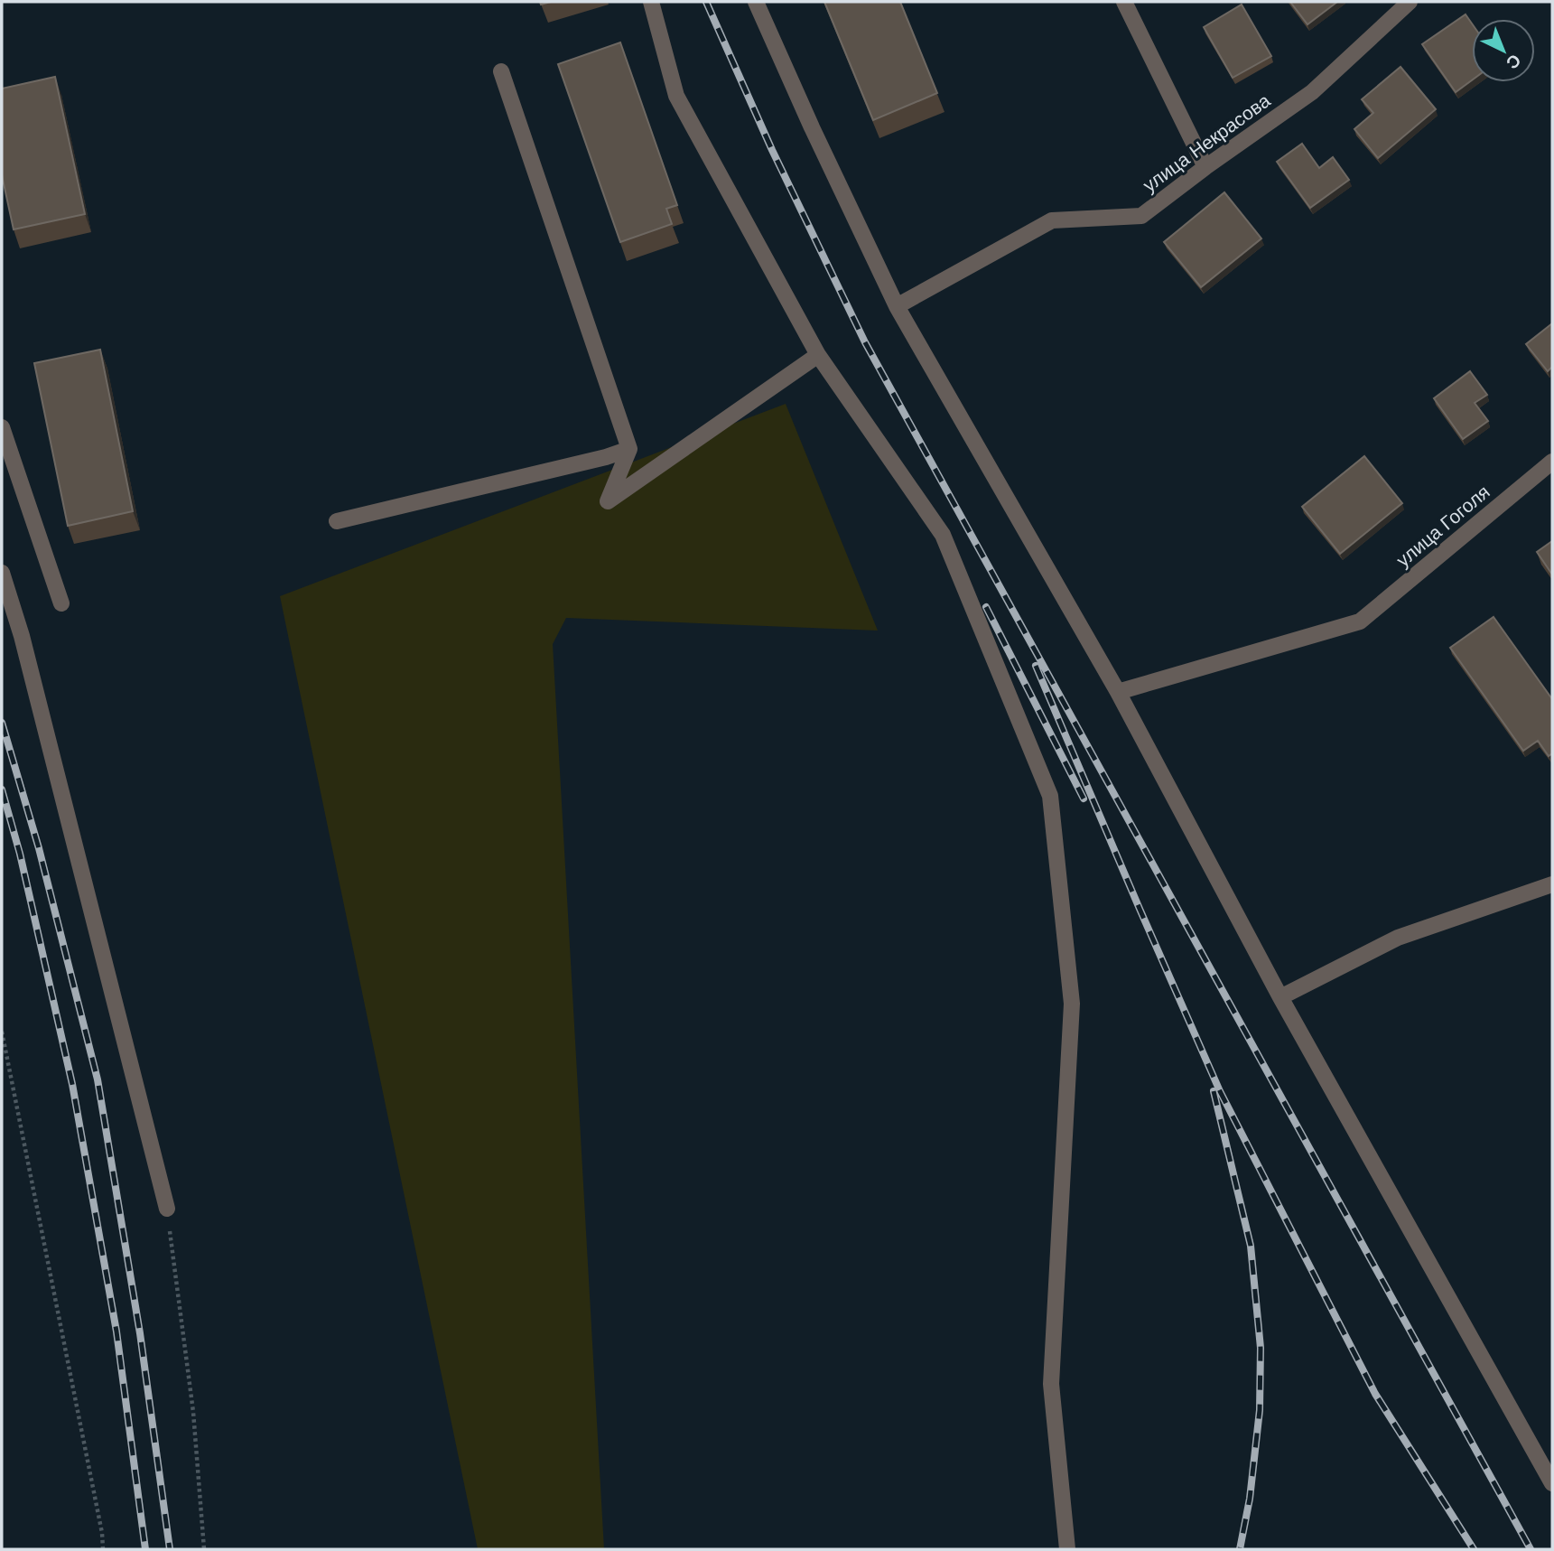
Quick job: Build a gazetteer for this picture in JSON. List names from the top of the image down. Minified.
{"streets":{"street":["улица Некрасова","улица Гоголя"]},"north":"bottom right"}
